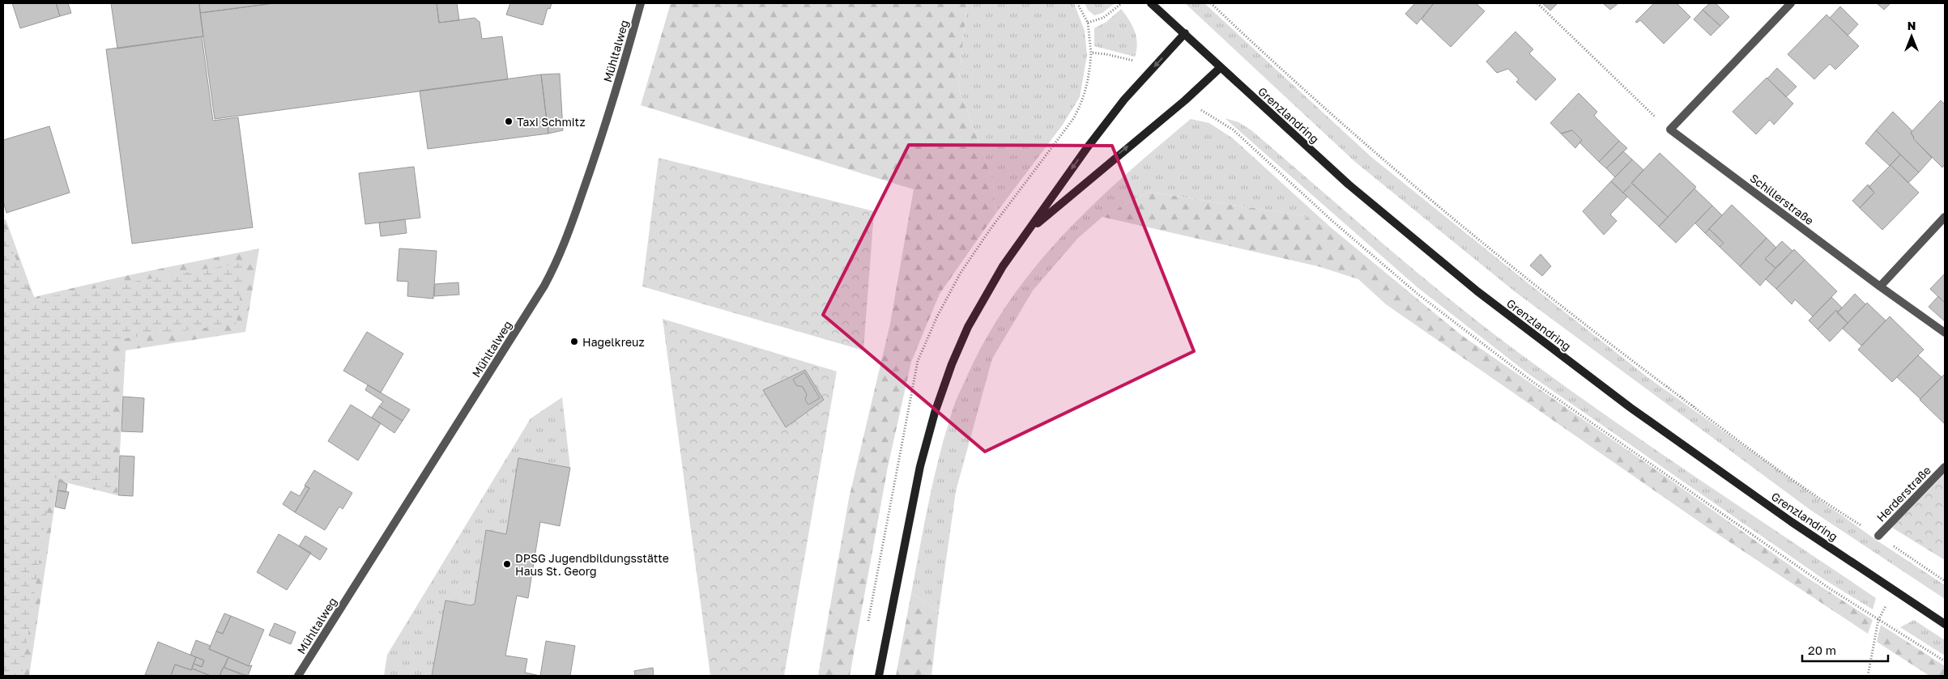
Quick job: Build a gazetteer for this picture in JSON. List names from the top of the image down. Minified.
{"streets":{"main road":["Grenzlandring"],"street":["Mühltalweg","Schillerstraße","Herderstraße"]},"places":["Taxi Schmitz","Hagelkreuz","DPSG Jugendbildungsstätte Haus St. Georg"],"scale_bar":"20 m","north":"top"}
